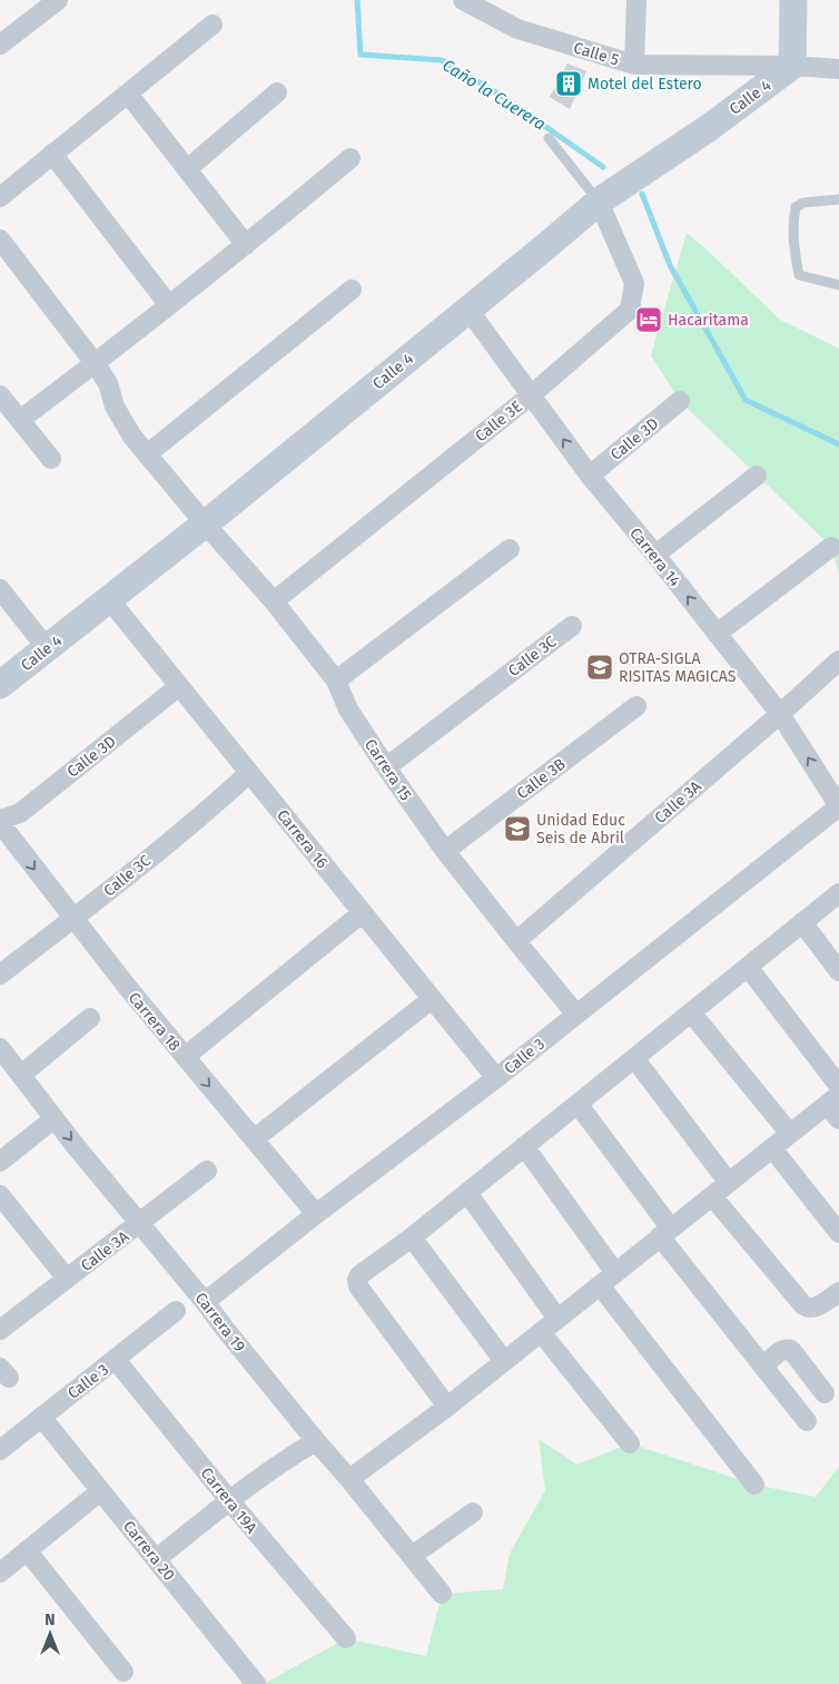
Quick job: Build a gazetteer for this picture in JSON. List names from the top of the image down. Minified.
{"streets":{"street":["Calle 5","Calle 4","Calle 3E","Calle 3D","Carrera 14","Calle 3C","Carrera 15","Calle 3B","Calle 3A","Carrera 16","Carrera 18","Calle 3","Carrera 19","Carrera 19A","Carrera 20"]},"crossings":[["Calle 5","Calle 4"],["Calle 4","Calle 3E"],["Calle 4","Carrera 14"],["Calle 4","Carrera 15"],["Calle 4","Carrera 16"],["Calle 3E","Carrera 14"],["Calle 3E","Carrera 15"],["Calle 3D","Carrera 14"],["Calle 3D","Carrera 16"],["Calle 3D","Carrera 18"],["Carrera 14","Calle 3A"],["Carrera 14","Calle 3"],["Calle 3C","Carrera 15"],["Calle 3C","Carrera 16"],["Calle 3C","Carrera 18"],["Carrera 15","Calle 3B"],["Carrera 15","Calle 3A"],["Carrera 15","Calle 3"],["Calle 3A","Carrera 19"],["Carrera 16","Calle 3"],["Carrera 18","Calle 3"],["Calle 3","Carrera 19"],["Calle 3","Carrera 19A"],["Calle 3","Carrera 20"]],"one_way":["Carrera 14","Carrera 18"],"water":["Caño la Cuerera"],"places":{"building":["Motel del Estero"],"hotel":["Hacaritama"],"school or university":["OTRA-SIGLA RISITAS MAGICAS","Unidad Educ Seis de Abril"]},"north":"top"}
